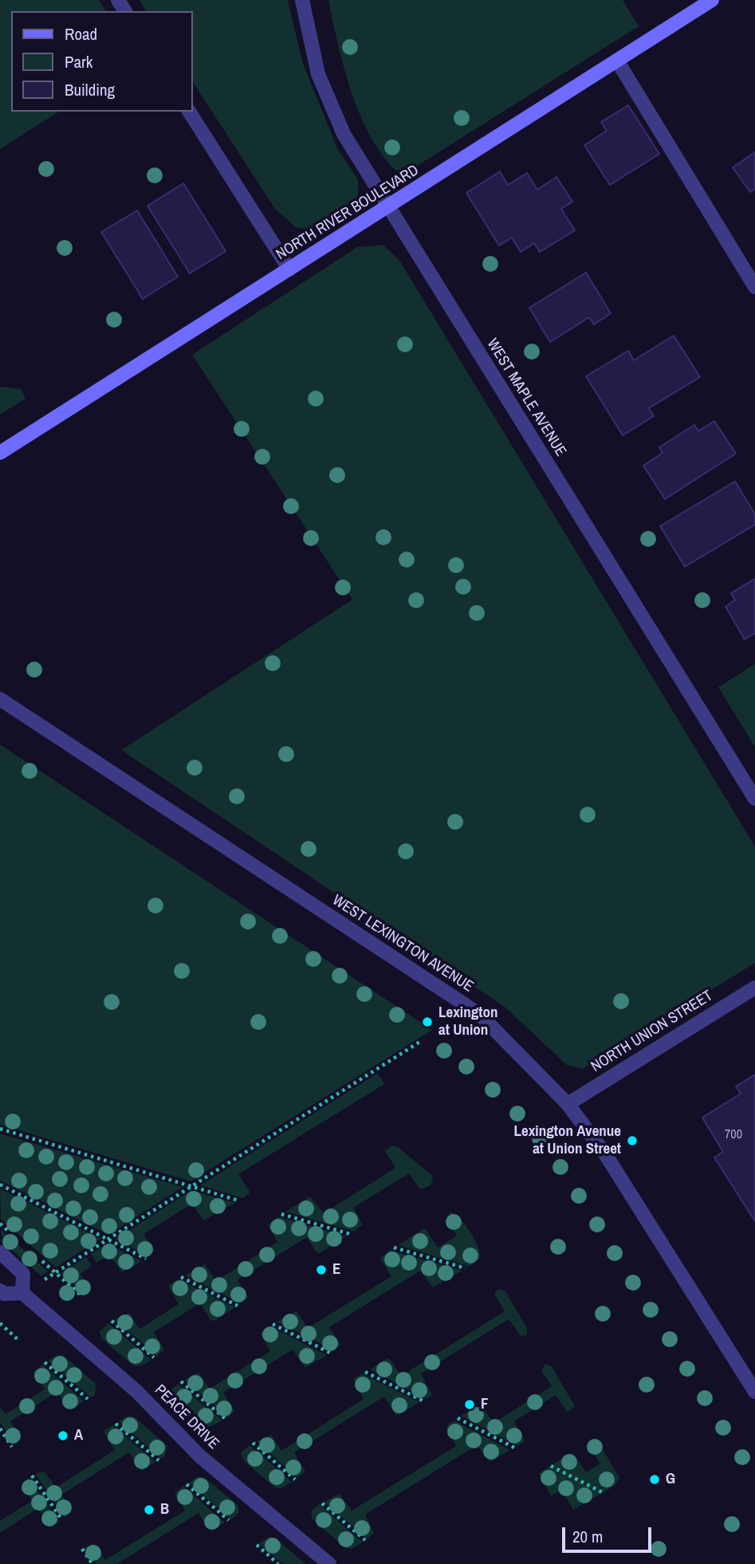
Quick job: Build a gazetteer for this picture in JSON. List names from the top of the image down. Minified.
{"streets":{"main road":["NORTH RIVER BOULEVARD"],"street":["WEST MAPLE AVENUE","WEST LEXINGTON AVENUE","NORTH UNION STREET","PEACE DRIVE"]},"crossings":[["NORTH RIVER BOULEVARD","WEST MAPLE AVENUE"],["WEST LEXINGTON AVENUE","NORTH UNION STREET"]],"places":["Lexington at Union","Lexington Avenue at Union Street","E","F","A","G","B"],"house_numbers":["700"],"legend":["Road","Park","Building"],"scale_bar":"20 m"}
